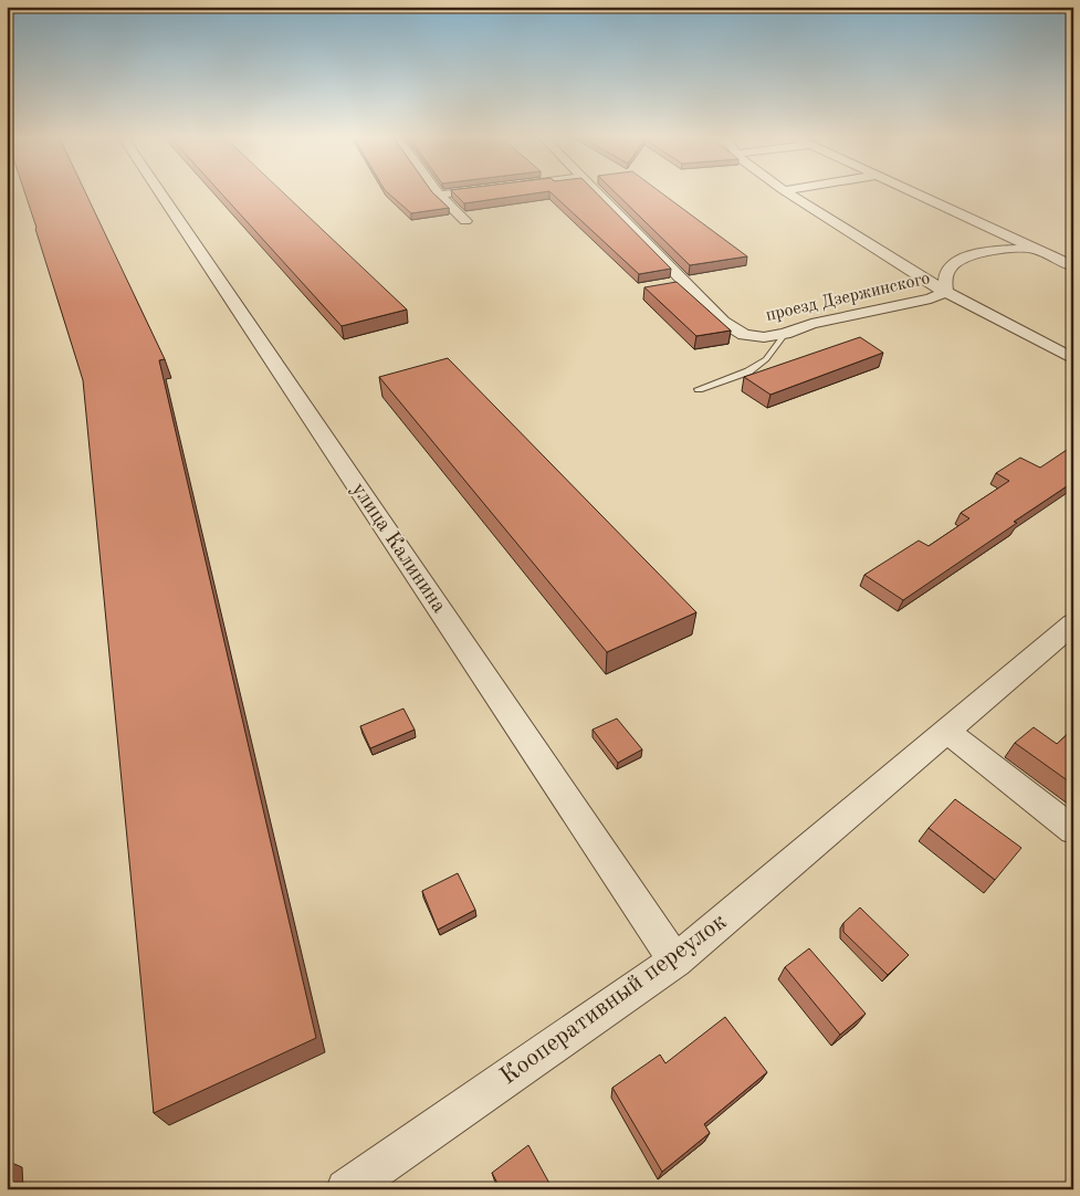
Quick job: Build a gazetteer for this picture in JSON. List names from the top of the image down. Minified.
{"streets":{"street":["проезд Дзержинского","улица Калинина","Кооперативный переулок"]},"crossings":[["улица Калинина","Кооперативный переулок"]]}
